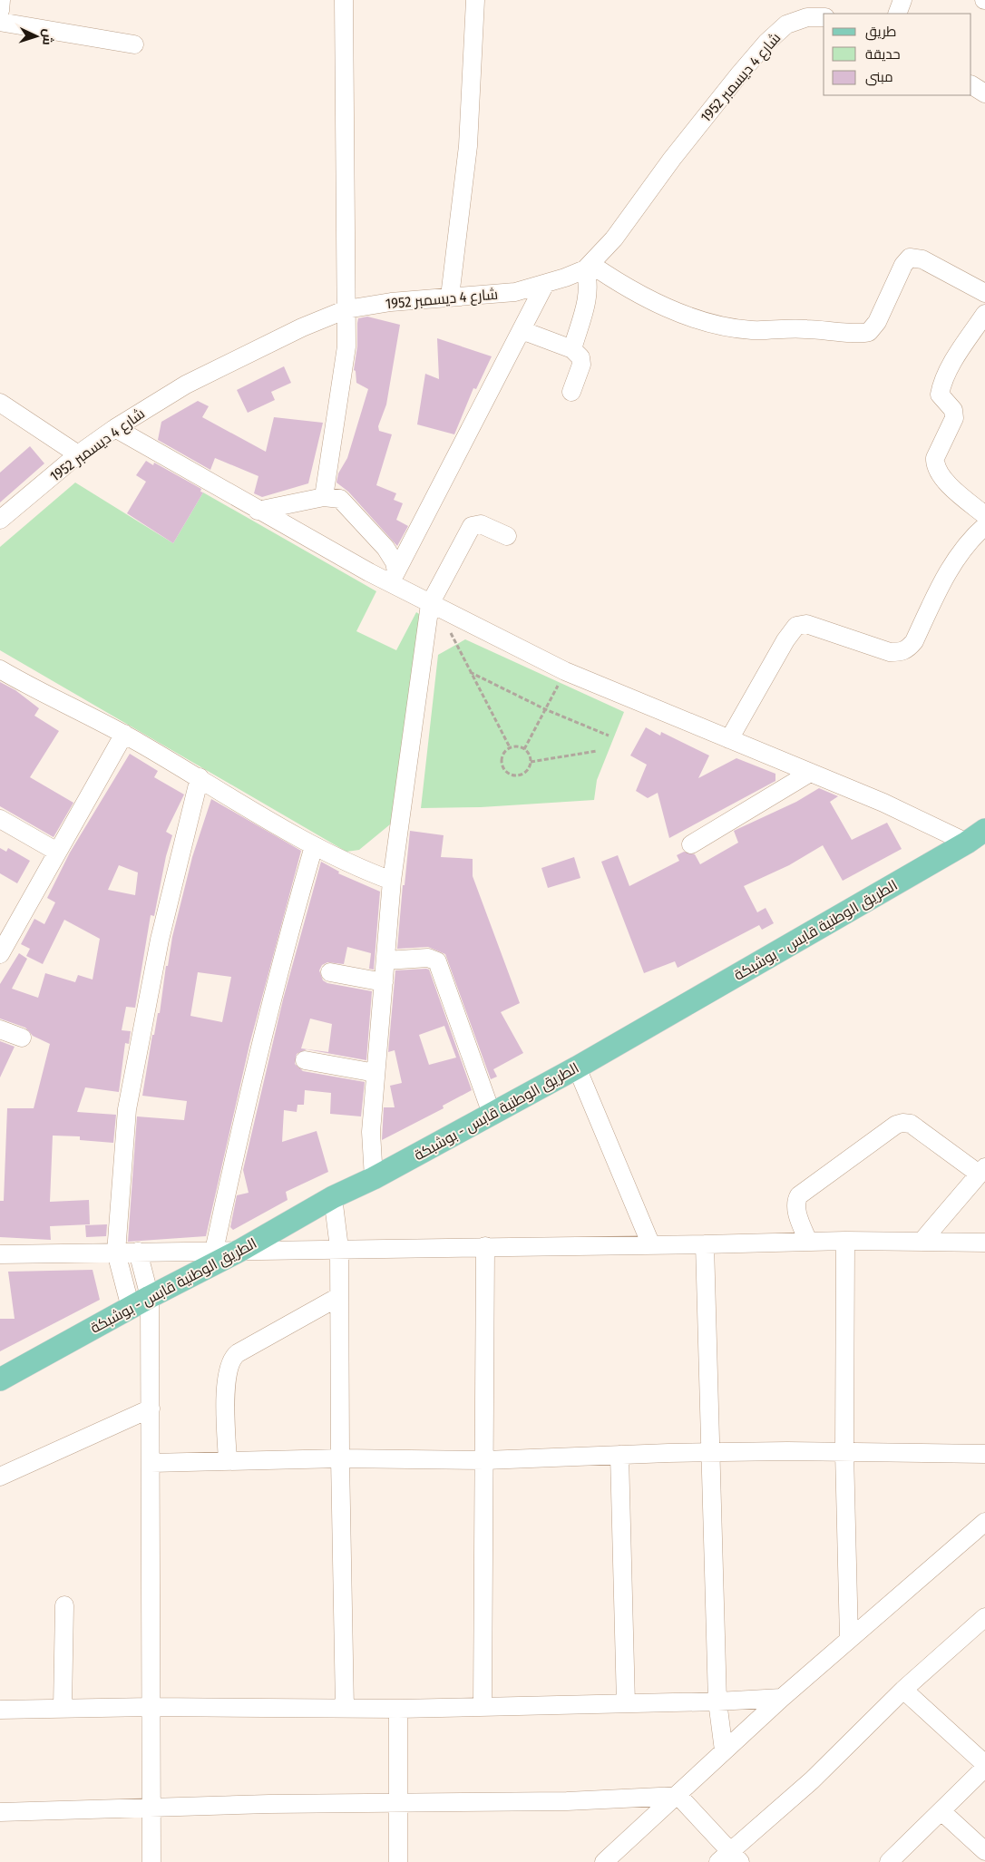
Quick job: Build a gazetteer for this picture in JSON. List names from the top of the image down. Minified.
{"streets":{"main road":["الطريق الوطنية قابس - بوشبكة"],"street":["شارع 4 ديسمبر 1952"]},"legend":["طريق","حديقة","مبنى"],"north":"right"}
